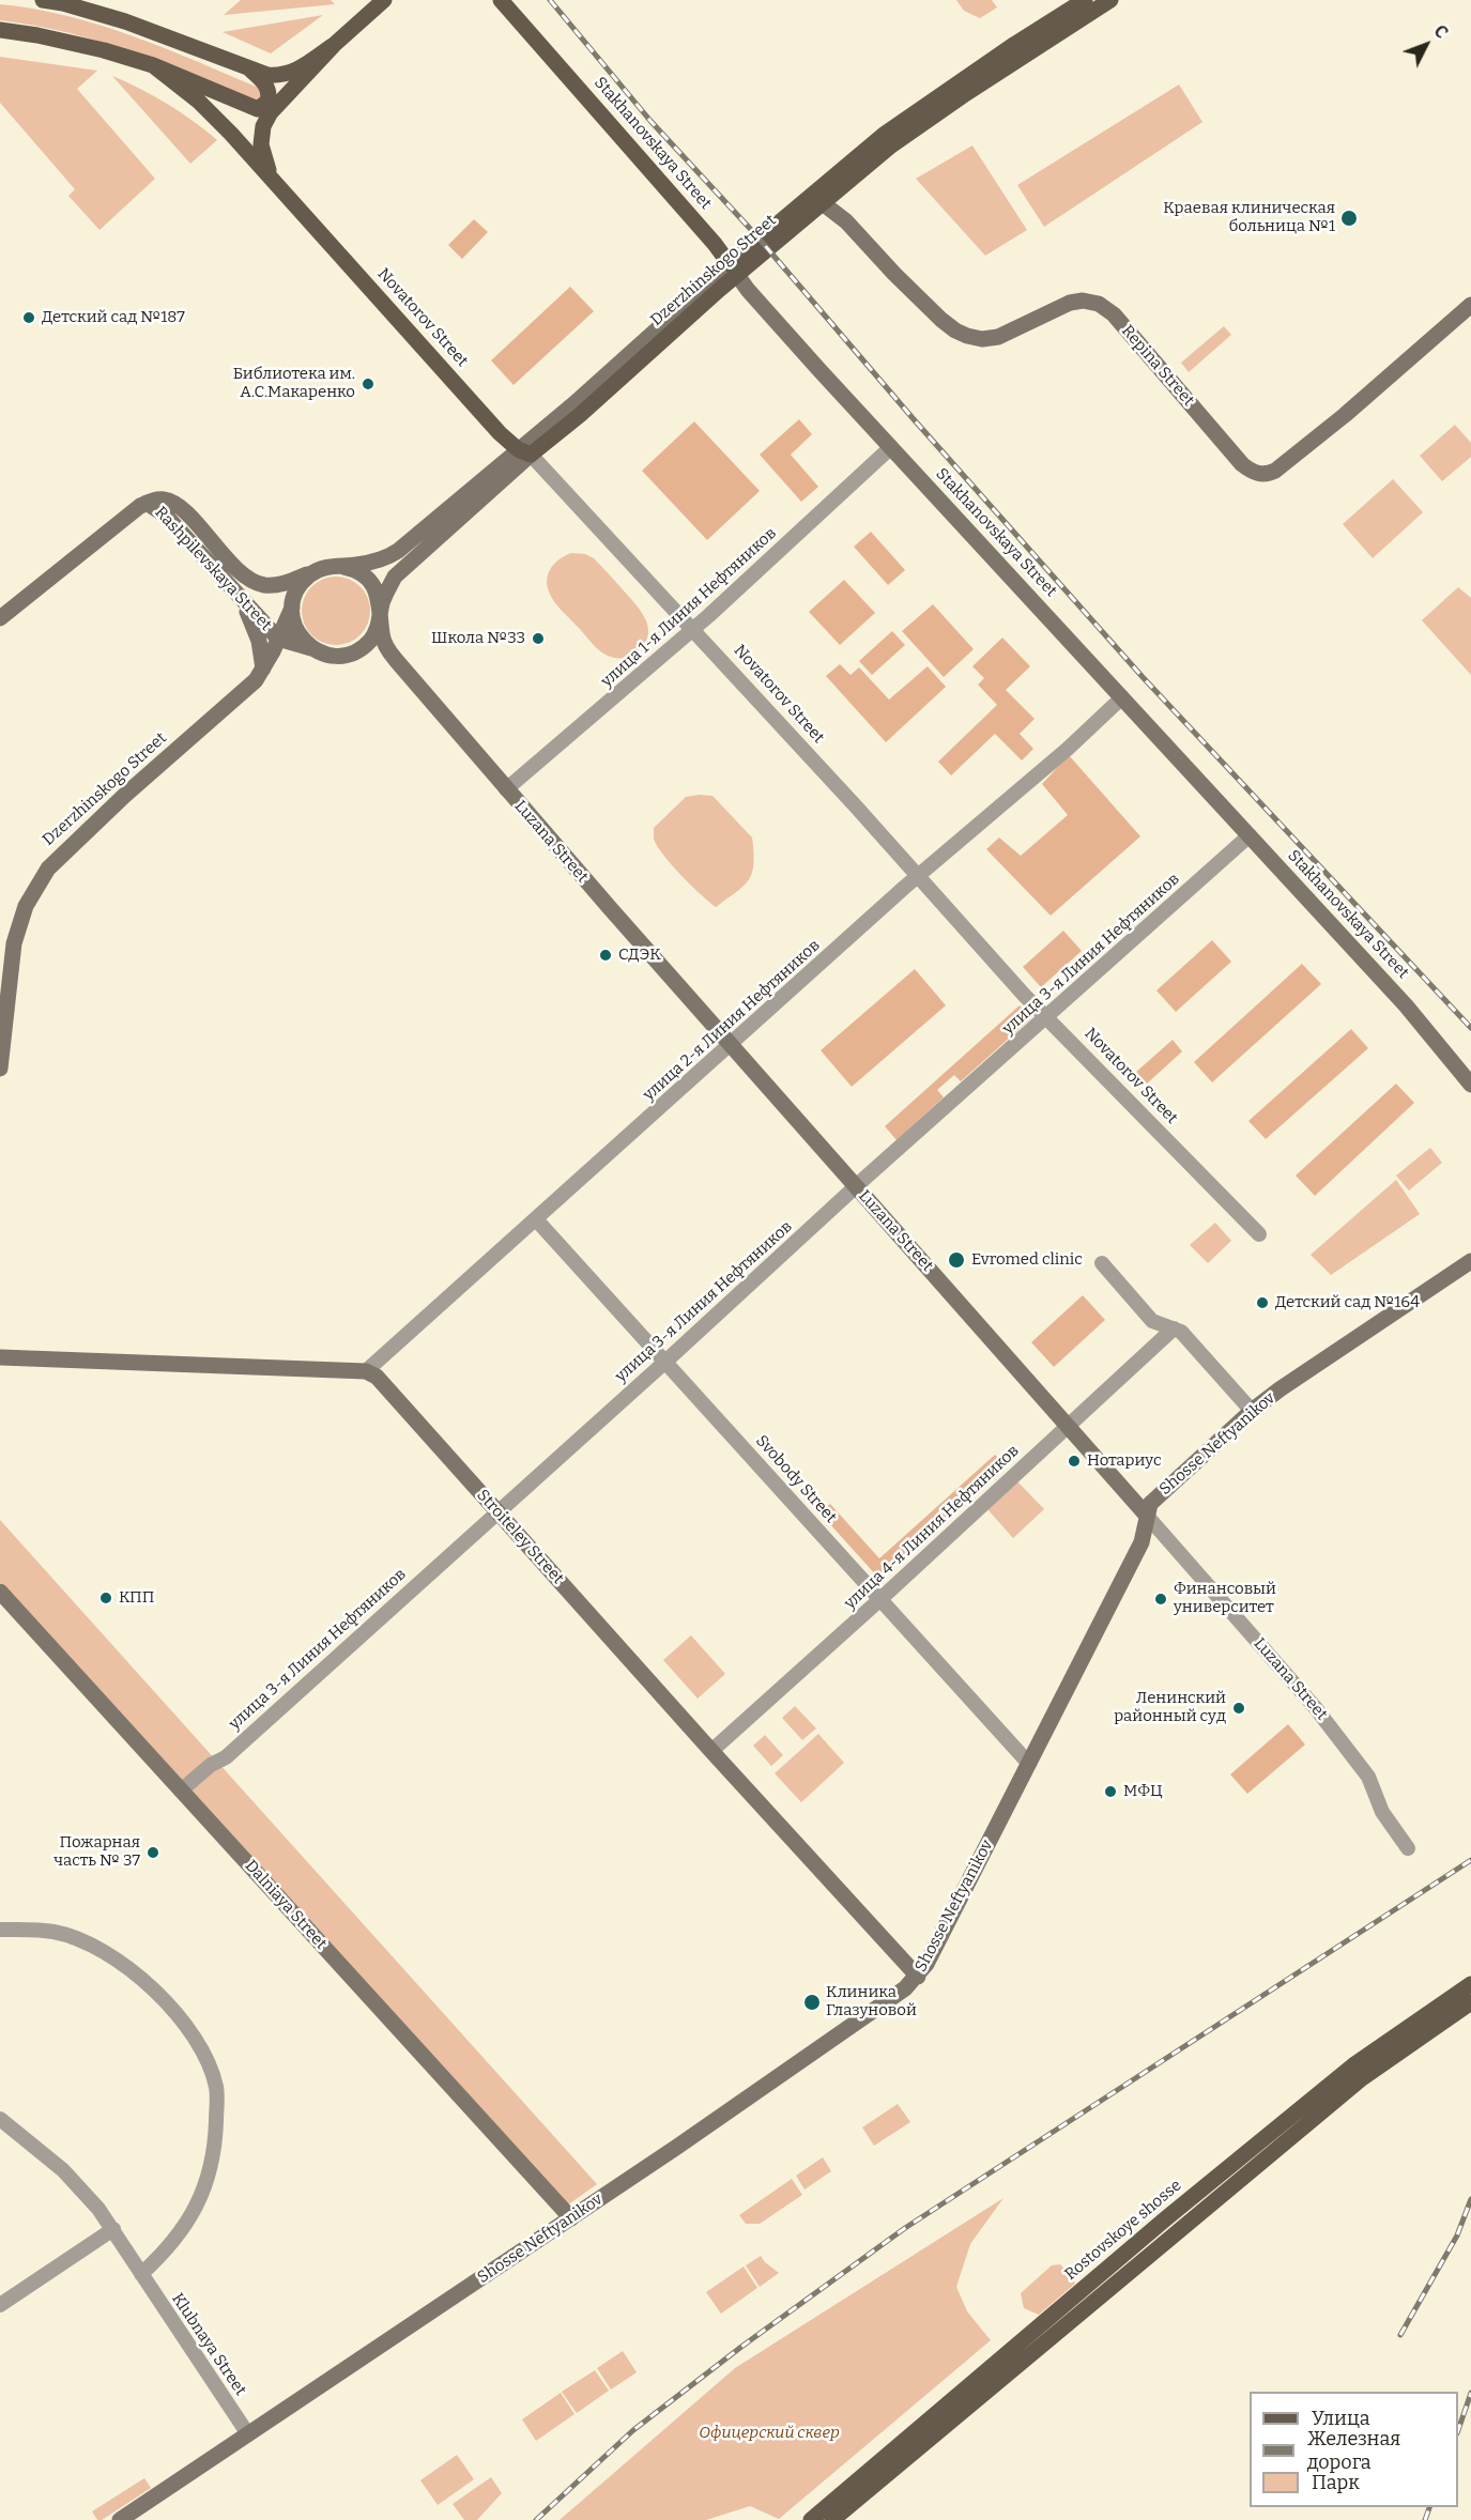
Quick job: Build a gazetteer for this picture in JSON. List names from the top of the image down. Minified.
{"streets":{"main road":["Stakhanovskaya Street","Dzerzhinskogo Street","Novatorov Street","Rostovskoye shosse"],"street":["Repina Street","Rashpilevskaya Street","улица 1-я Линия Нефтяников","Luzana Street","улица 3-я Линия Нефтяников","улица 2-я Линия Нефтяников","Shosse Neftyanikov","Svobody Street","улица 4-я Линия Нефтяников","Stroiteley Street","Dalniaya Street","Klubnaya Street"]},"crossings":[["Stakhanovskaya Street","Dzerzhinskogo Street"],["Stakhanovskaya Street","улица 1-я Линия Нефтяников"],["Stakhanovskaya Street","улица 3-я Линия Нефтяников"],["Stakhanovskaya Street","улица 2-я Линия Нефтяников"],["Dzerzhinskogo Street","Novatorov Street"],["Dzerzhinskogo Street","Repina Street"],["Dzerzhinskogo Street","Rashpilevskaya Street"],["Dzerzhinskogo Street","Luzana Street"],["Novatorov Street","улица 1-я Линия Нефтяников"],["Novatorov Street","улица 3-я Линия Нефтяников"],["Novatorov Street","улица 2-я Линия Нефтяников"],["Rashpilevskaya Street","Luzana Street"],["улица 1-я Линия Нефтяников","Luzana Street"],["Luzana Street","улица 3-я Линия Нефтяников"],["Luzana Street","улица 2-я Линия Нефтяников"],["Luzana Street","Shosse Neftyanikov"],["Luzana Street","улица 4-я Линия Нефтяников"],["улица 3-я Линия Нефтяников","Svobody Street"],["улица 3-я Линия Нефтяников","Stroiteley Street"],["улица 3-я Линия Нефтяников","Dalniaya Street"],["улица 2-я Линия Нефтяников","Svobody Street"],["улица 2-я Линия Нефтяников","Stroiteley Street"],["Shosse Neftyanikov","Svobody Street"],["Shosse Neftyanikov","Stroiteley Street"],["Shosse Neftyanikov","Dalniaya Street"],["Shosse Neftyanikov","Klubnaya Street"],["Svobody Street","улица 4-я Линия Нефтяников"],["улица 4-я Линия Нефтяников","Stroiteley Street"]],"parks":["Офицерский сквер"],"places":["Краевая клиническая больница №1","Детский сад №187","Библиотека им. А.С.Макаренко","Школа №33","СДЭК","Evromed clinic","Детский сад №164","Нотариус","КПП","Финансовый университет","Ленинский районный суд","МФЦ","Пожарная часть № 37","Клиника Глазуновой"],"legend":["Улица","Железная дорога","Парк"],"north":"top right"}
